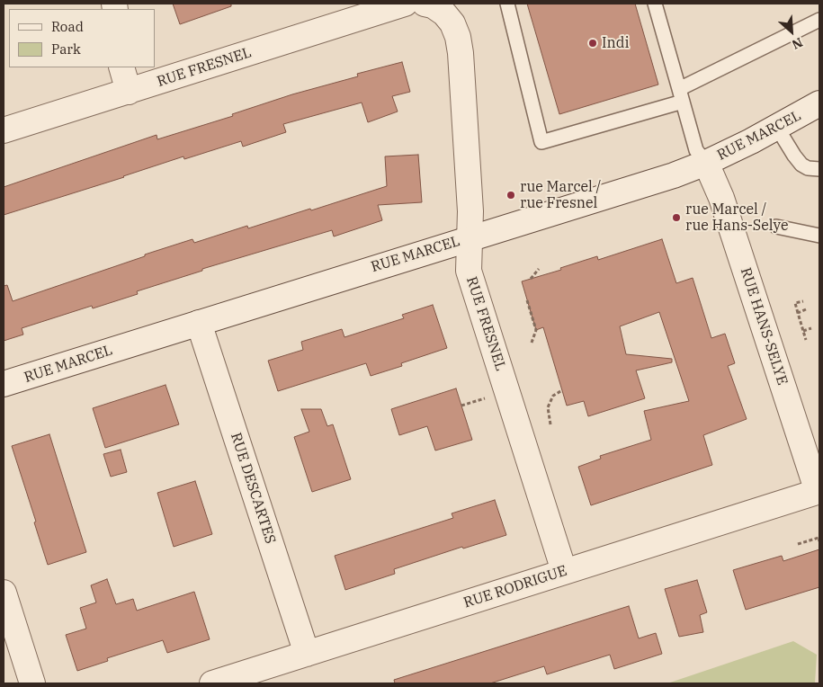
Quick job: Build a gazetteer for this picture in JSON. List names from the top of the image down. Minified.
{"streets":{"street":["RUE FRESNEL","RUE MARCEL","RUE HANS-SELYE","RUE DESCARTES","RUE RODRIGUE"]},"crossings":[["RUE FRESNEL","RUE MARCEL"],["RUE FRESNEL","RUE RODRIGUE"],["RUE MARCEL","RUE HANS-SELYE"],["RUE MARCEL","RUE DESCARTES"],["RUE HANS-SELYE","RUE RODRIGUE"],["RUE DESCARTES","RUE RODRIGUE"]],"places":["Indi","rue Marcel / rue Fresnel","rue Marcel / rue Hans-Selye"],"legend":["Road","Park"],"north":"bottom right"}
